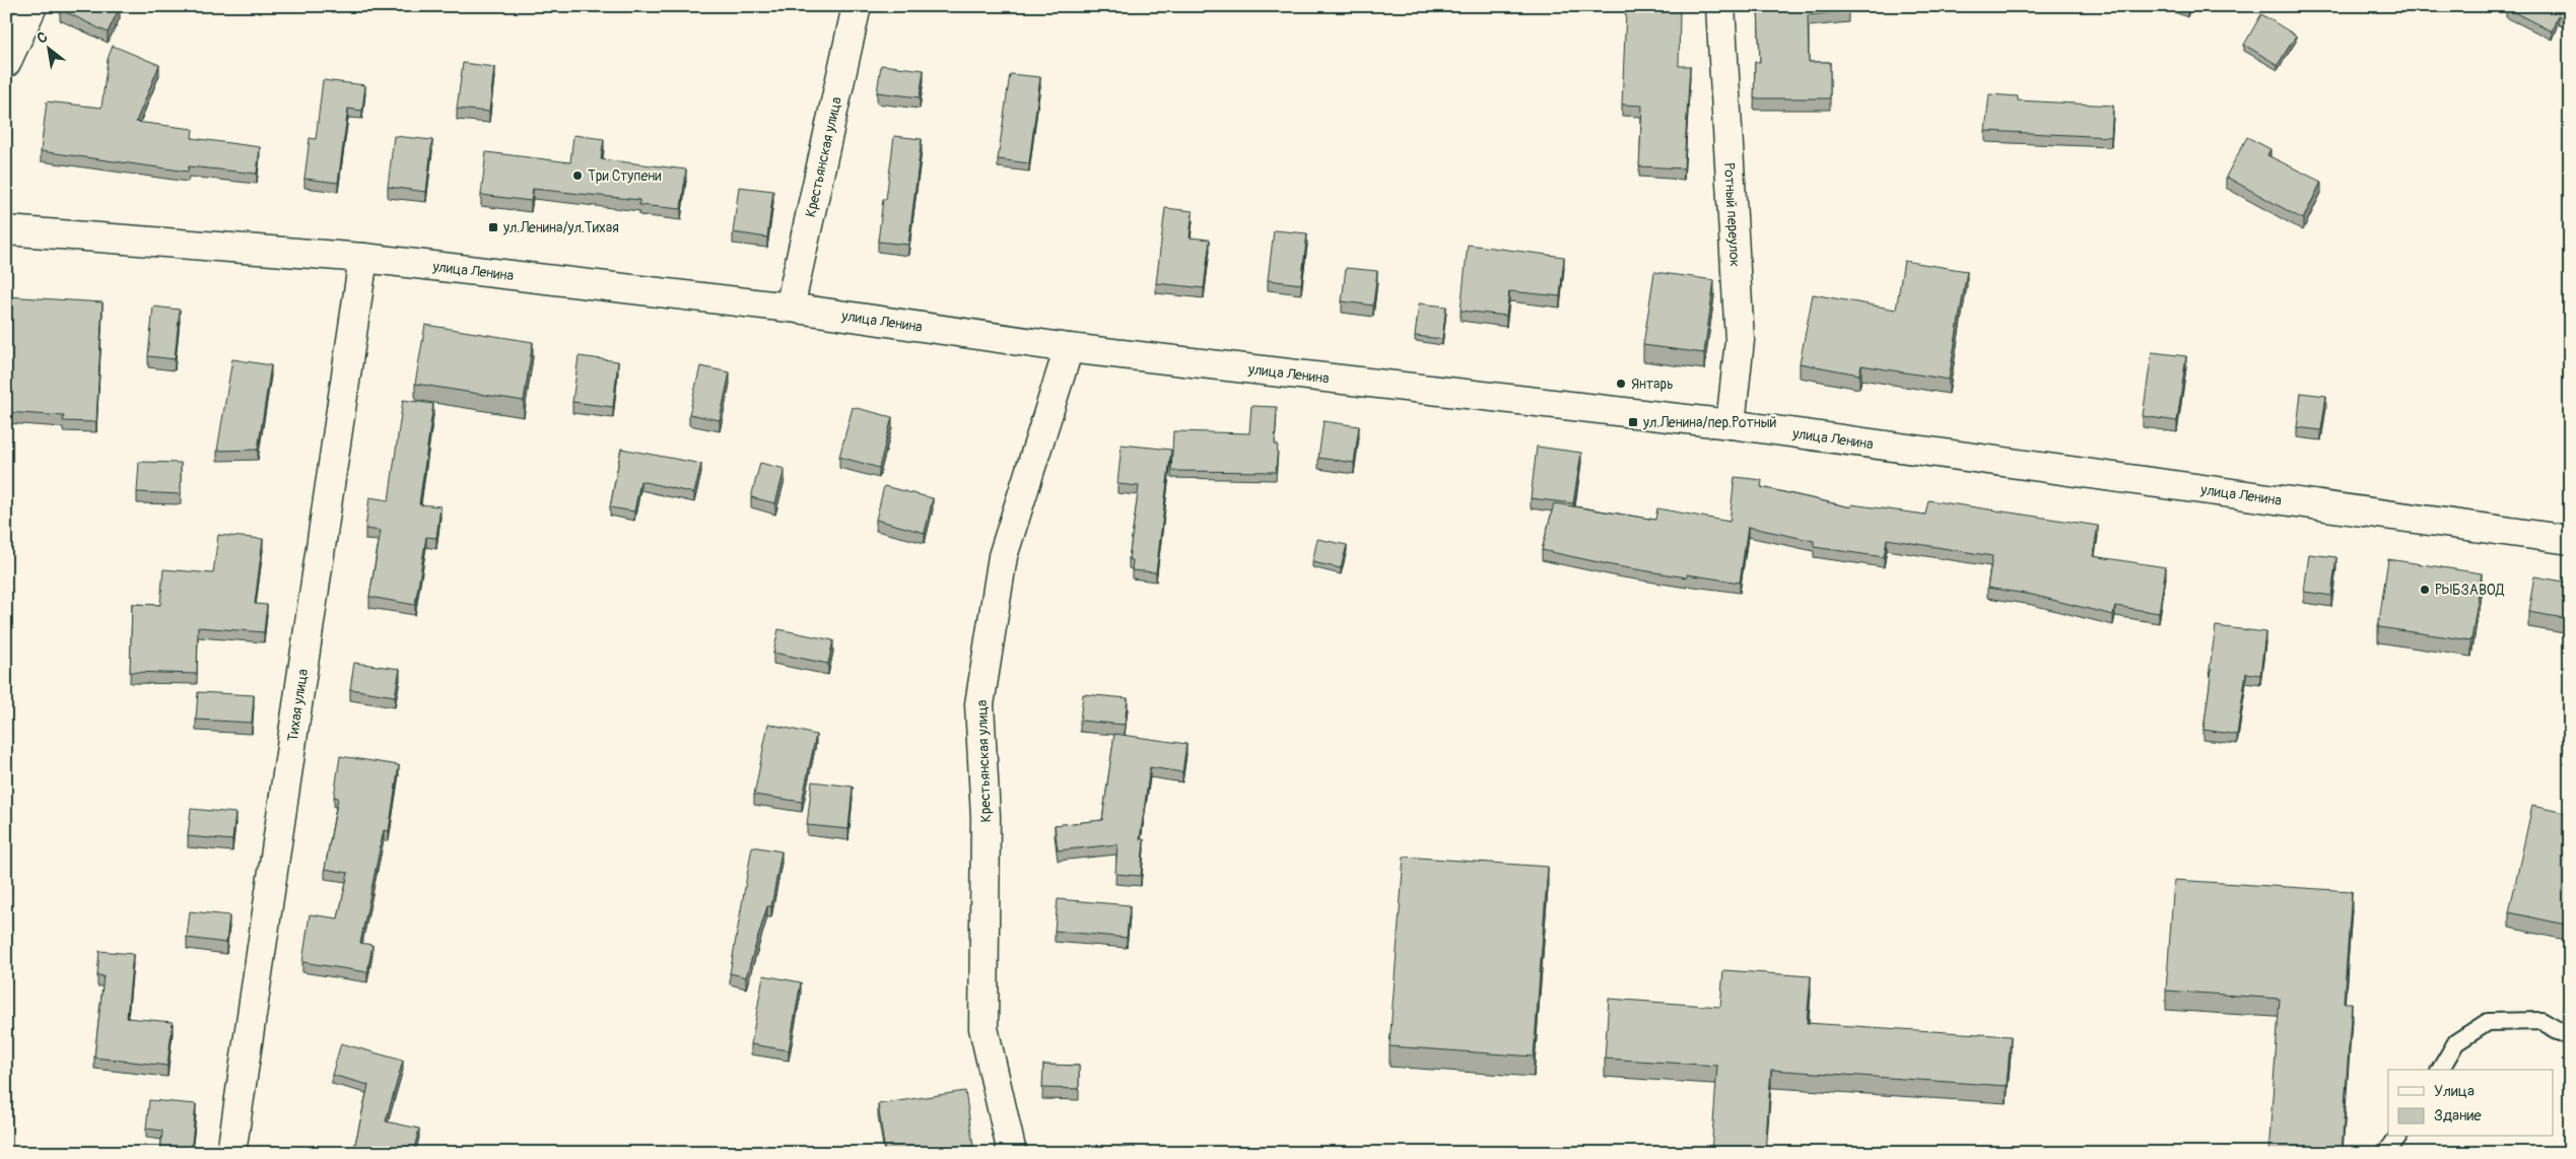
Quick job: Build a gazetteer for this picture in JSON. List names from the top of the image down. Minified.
{"streets":{"main road":["Крестьянская улица","Ротный переулок","улица Ленина","Тихая улица"]},"crossings":[["Крестьянская улица","улица Ленина"],["Ротный переулок","улица Ленина"],["улица Ленина","Тихая улица"]],"places":{"other":["Три Ступени","Янтарь","РЫБЗАВОД"],"transit":["ул.Ленина/ул.Тихая","ул.Ленина/пер.Ротный"]},"legend":["Улица","Здание"],"north":"top left"}
